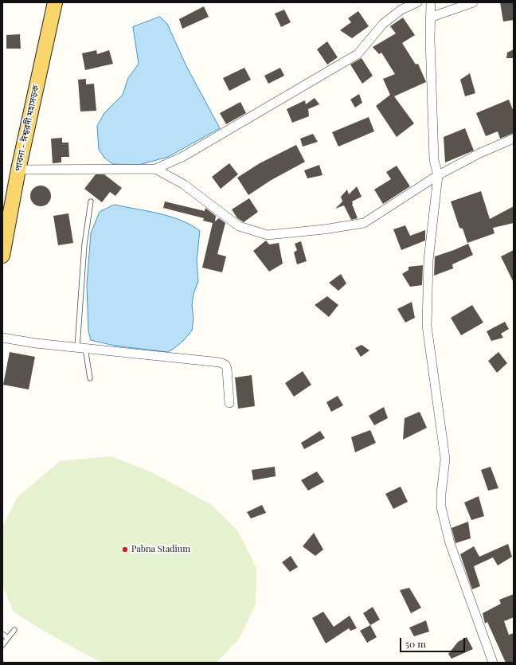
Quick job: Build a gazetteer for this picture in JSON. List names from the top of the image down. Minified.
{"streets":{"main road":["পাবনা - ঈশ্বরদী মহাসড়ক"]},"places":["Pabna Stadium"],"scale_bar":"50 m"}
